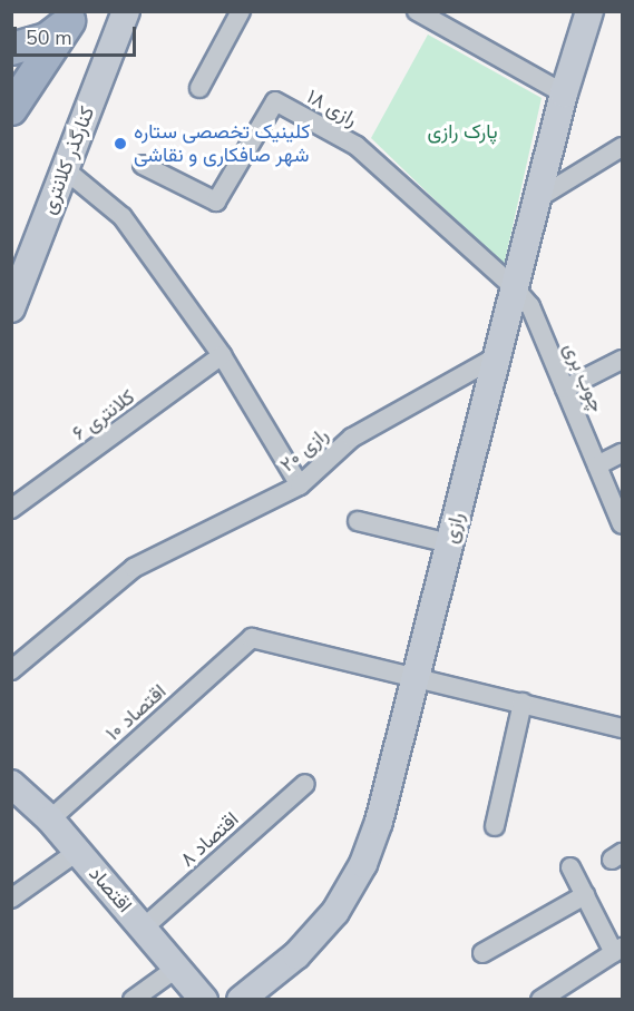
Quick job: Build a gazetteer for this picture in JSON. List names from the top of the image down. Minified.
{"streets":{"main road":["کنارگذر کلانتری","رازی","اقتصاد"],"street":["رازی ۱۸","چوب بری","کلانتری ۶","رازی ۲۰","۱۰ اقتصاد","۸ اقتصاد"]},"crossings":[["رازی ۱۸","چوب بری"],["رازی ۱۸","رازی"],["چوب بری","رازی"],["رازی ۲۰","رازی"],["رازی","۱۰ اقتصاد"],["۱۰ اقتصاد","اقتصاد"],["۸ اقتصاد","اقتصاد"]],"parks":["پارک رازی"],"places":["کلینیک تخصصی ستاره شهر صافکاری و نقاشی"],"scale_bar":"50 m"}
